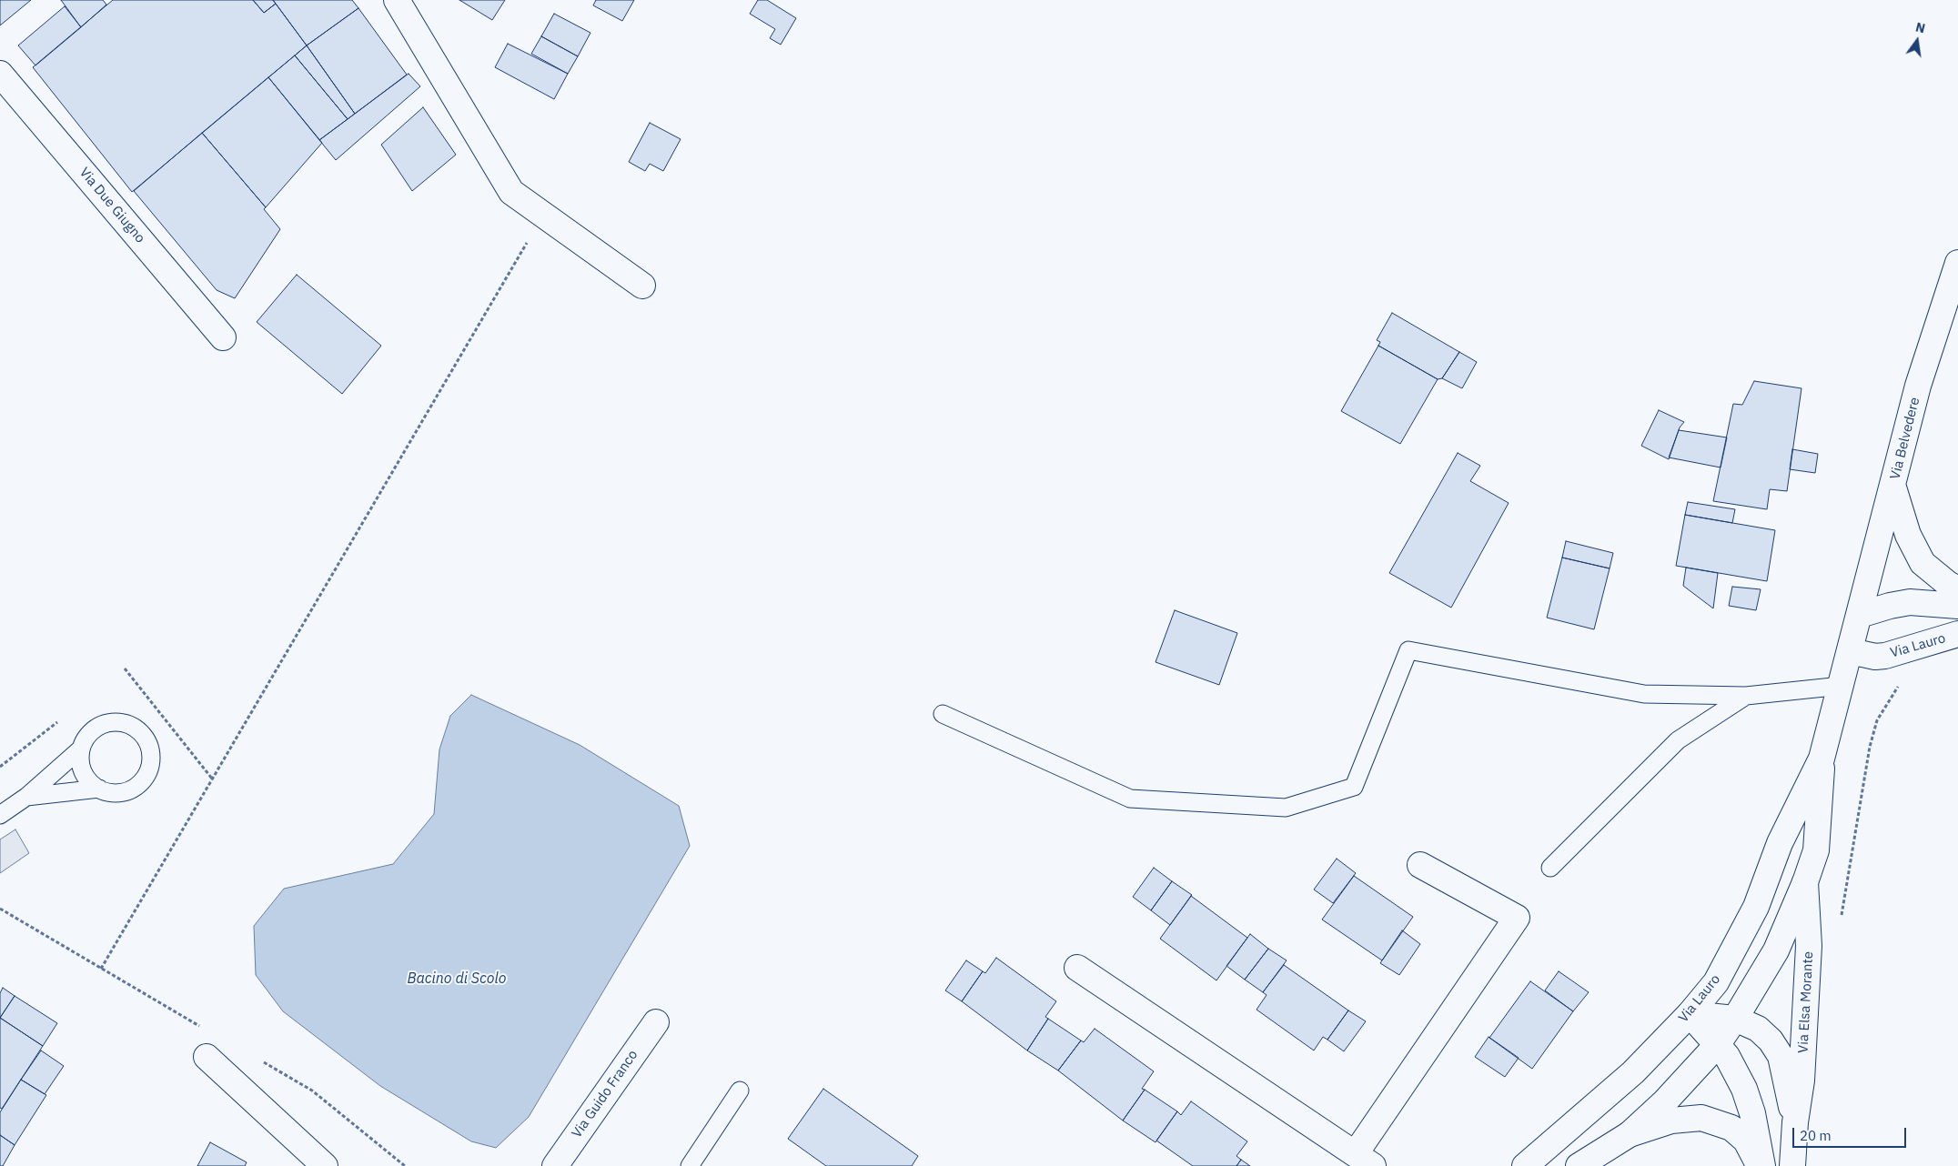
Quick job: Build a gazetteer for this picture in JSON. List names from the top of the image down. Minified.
{"streets":{"street":["Via Due Giugno","Via Belvedere","Via Lauro","Via Elsa Morante","Via Guido Franco"]},"crossings":[["Via Belvedere","Via Lauro"],["Via Lauro","Via Elsa Morante"]],"water":["Bacino di Scolo"],"scale_bar":"20 m","north":"top"}
